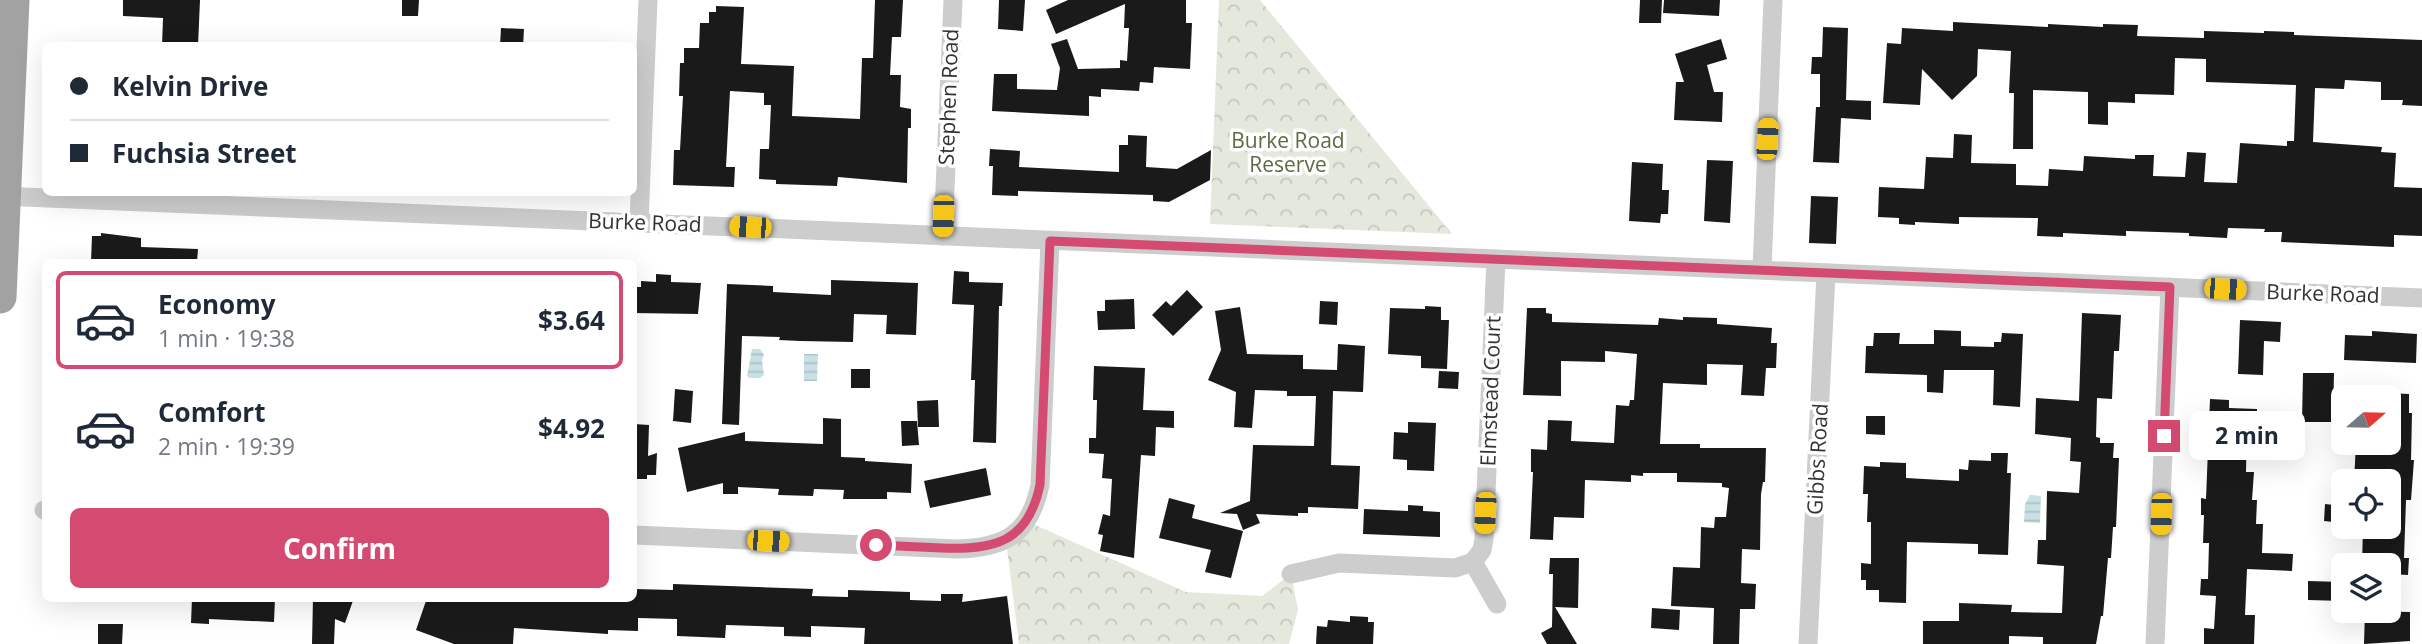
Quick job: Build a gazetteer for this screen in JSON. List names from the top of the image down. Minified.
{"streets":{"street":["Stephen Road","Burke Road","Elmstead Court","Gibbs Road"]},"crossings":[["Stephen Road","Burke Road"],["Burke Road","Elmstead Court"],["Burke Road","Gibbs Road"]],"parks":["Burke Road Reserve"],"north":"right","page":{"banner":["Kelvin Drive","Fuchsia Street"],"list":[{"name":"Economy","note":"1 min · 19:38","value":"$3.64"},{"name":"Comfort","note":"2 min · 19:39","value":"$4.92"}],"bubble":"2 min","buttons":"Confirm"}}
